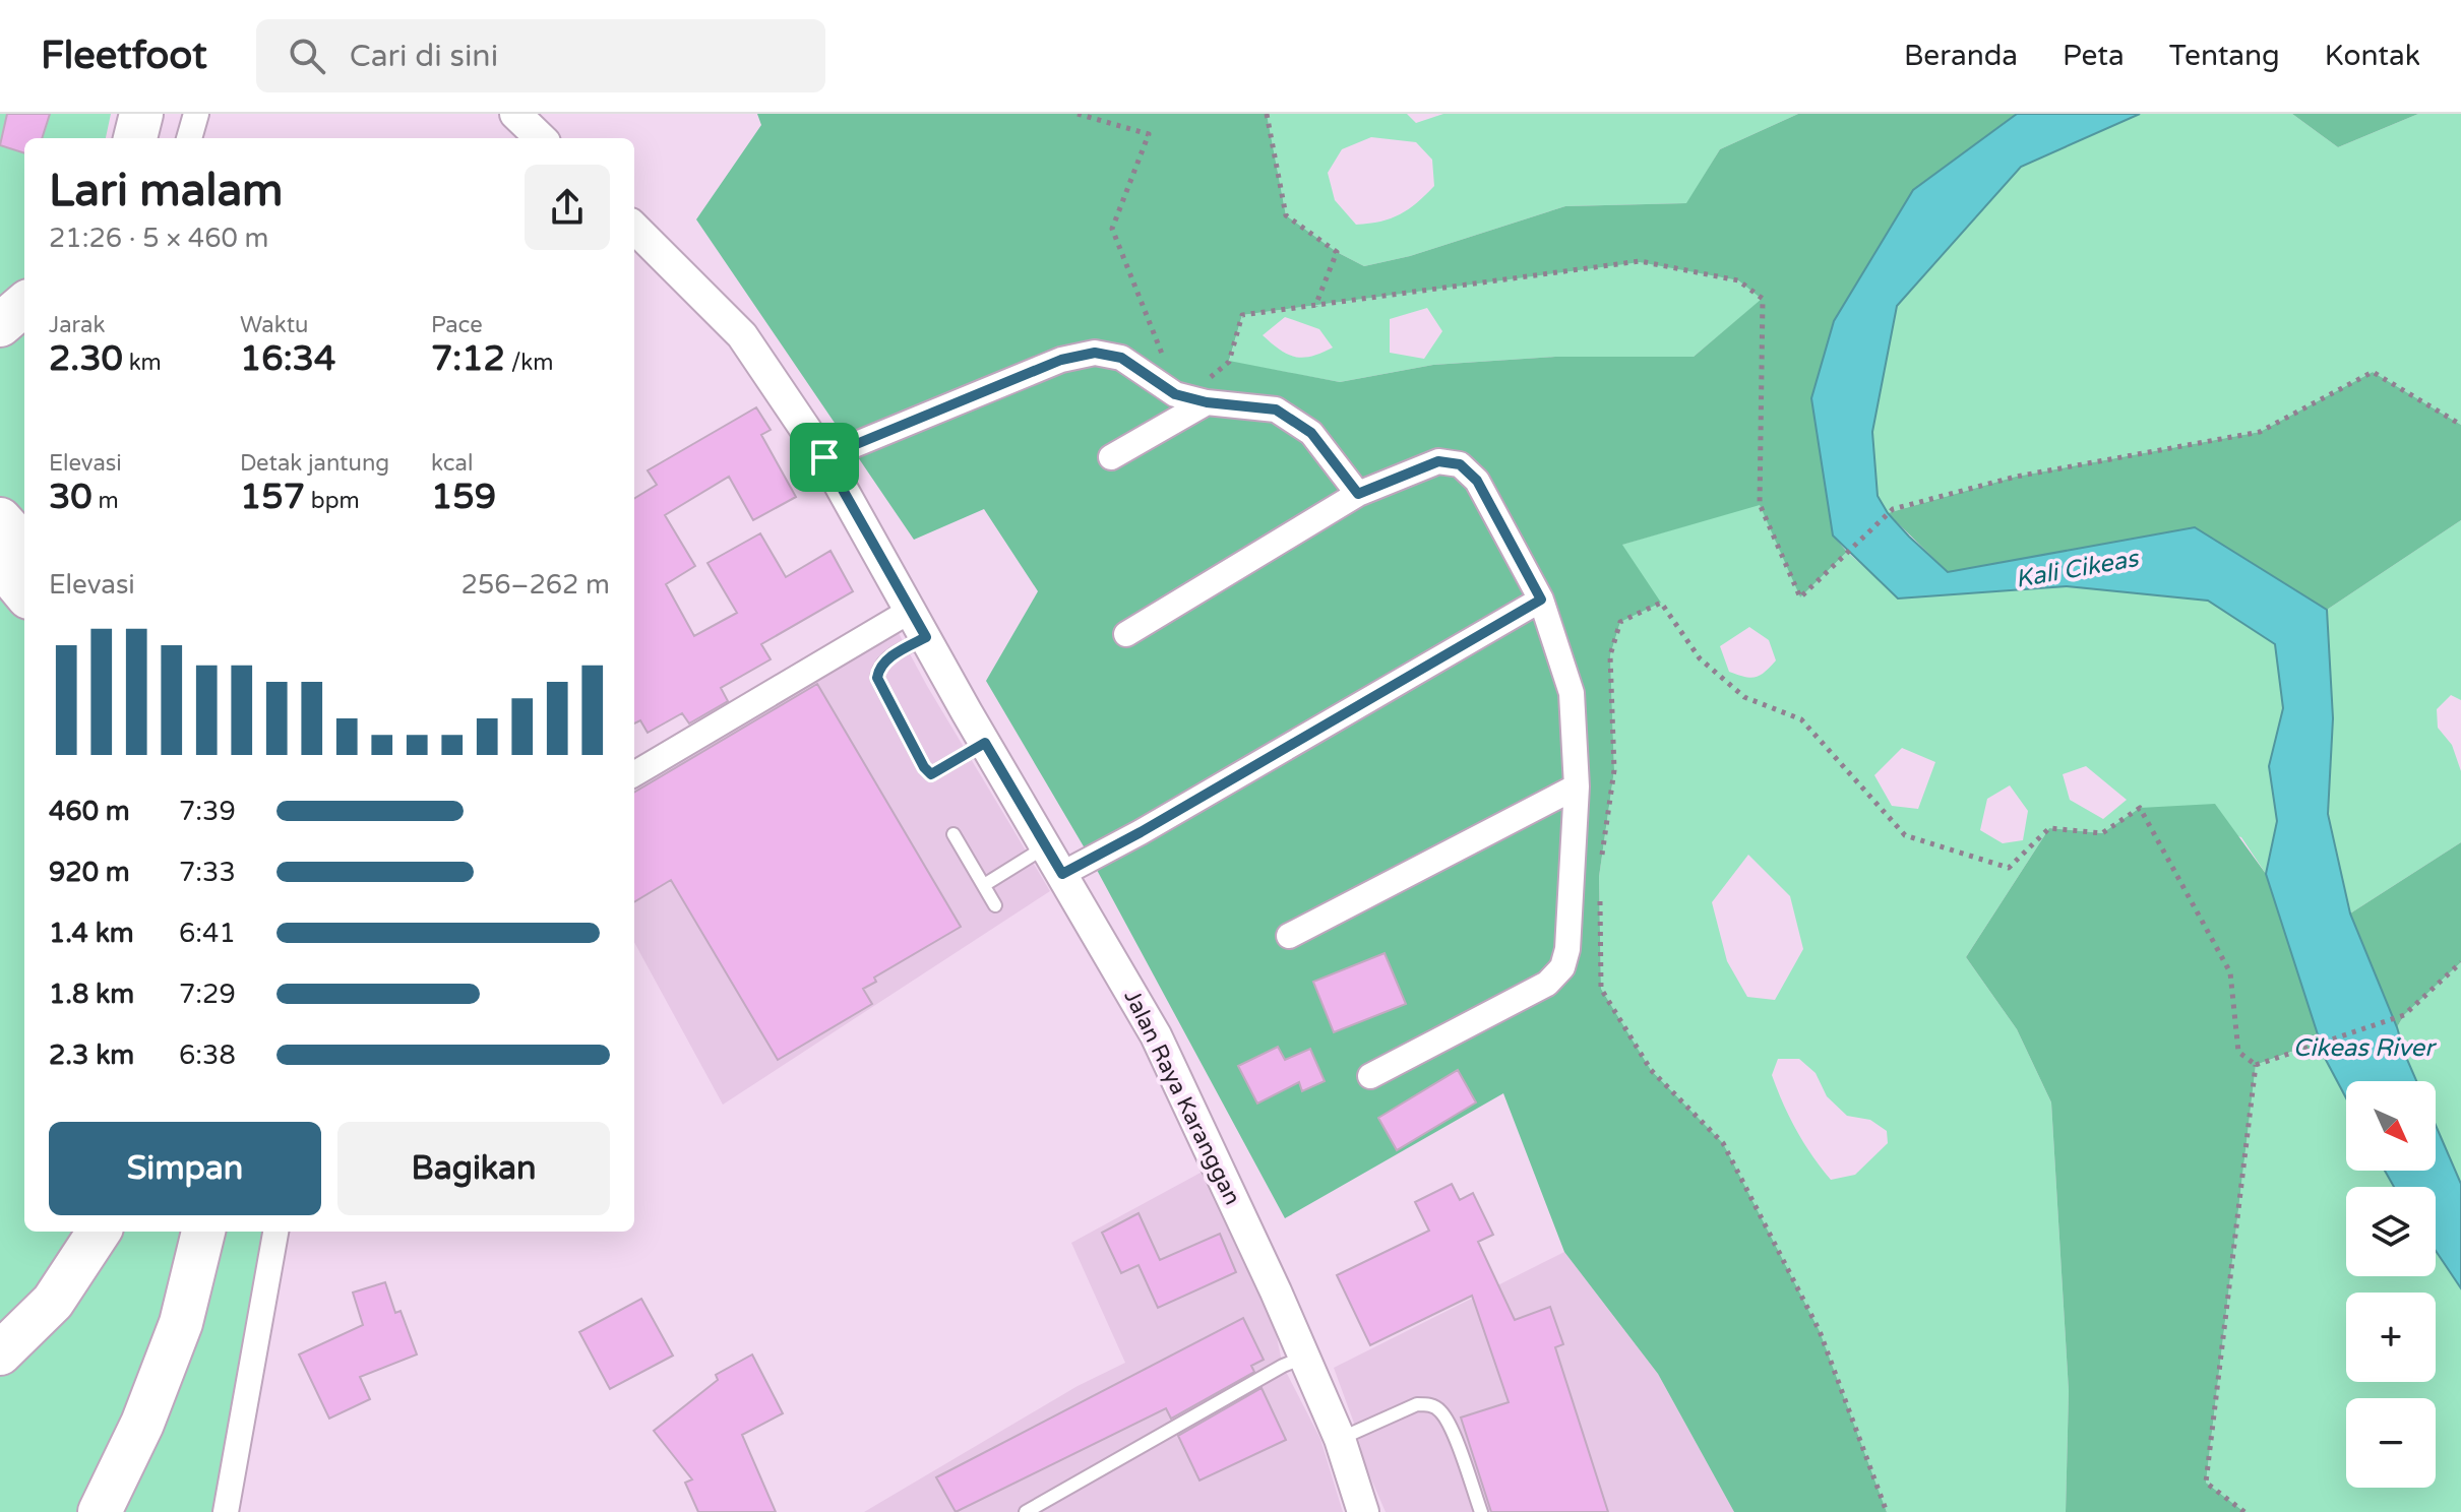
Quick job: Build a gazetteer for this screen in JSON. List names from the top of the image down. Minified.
{"streets":{"street":["Jalan Raya Karanggan"]},"water":["Kali Cikeas","Cikeas River"],"north":"bottom right","page":{"header":"Fleetfoot","search":"Cari di sini","nav":["Beranda","Peta","Tentang","Kontak"],"heading":["Lari malam","21:26 · 5 × 460 m"],"stats":[["Jarak","2.30 km"],["Waktu","16:34"],["Pace","7:12 /km"],["Elevasi","30 m"],["Detak jantung","157 bpm"],["kcal","159"]],"chart":["Elevasi","256–262 m"],"list":[{"name":"460 m","note":"7:39"},{"name":"920 m","note":"7:33"},{"name":"1.4 km","note":"6:41"},{"name":"1.8 km","note":"7:29"},{"name":"2.3 km","note":"6:38"}],"map_buttons":["+","−"],"buttons":["Simpan","Bagikan"]}}
